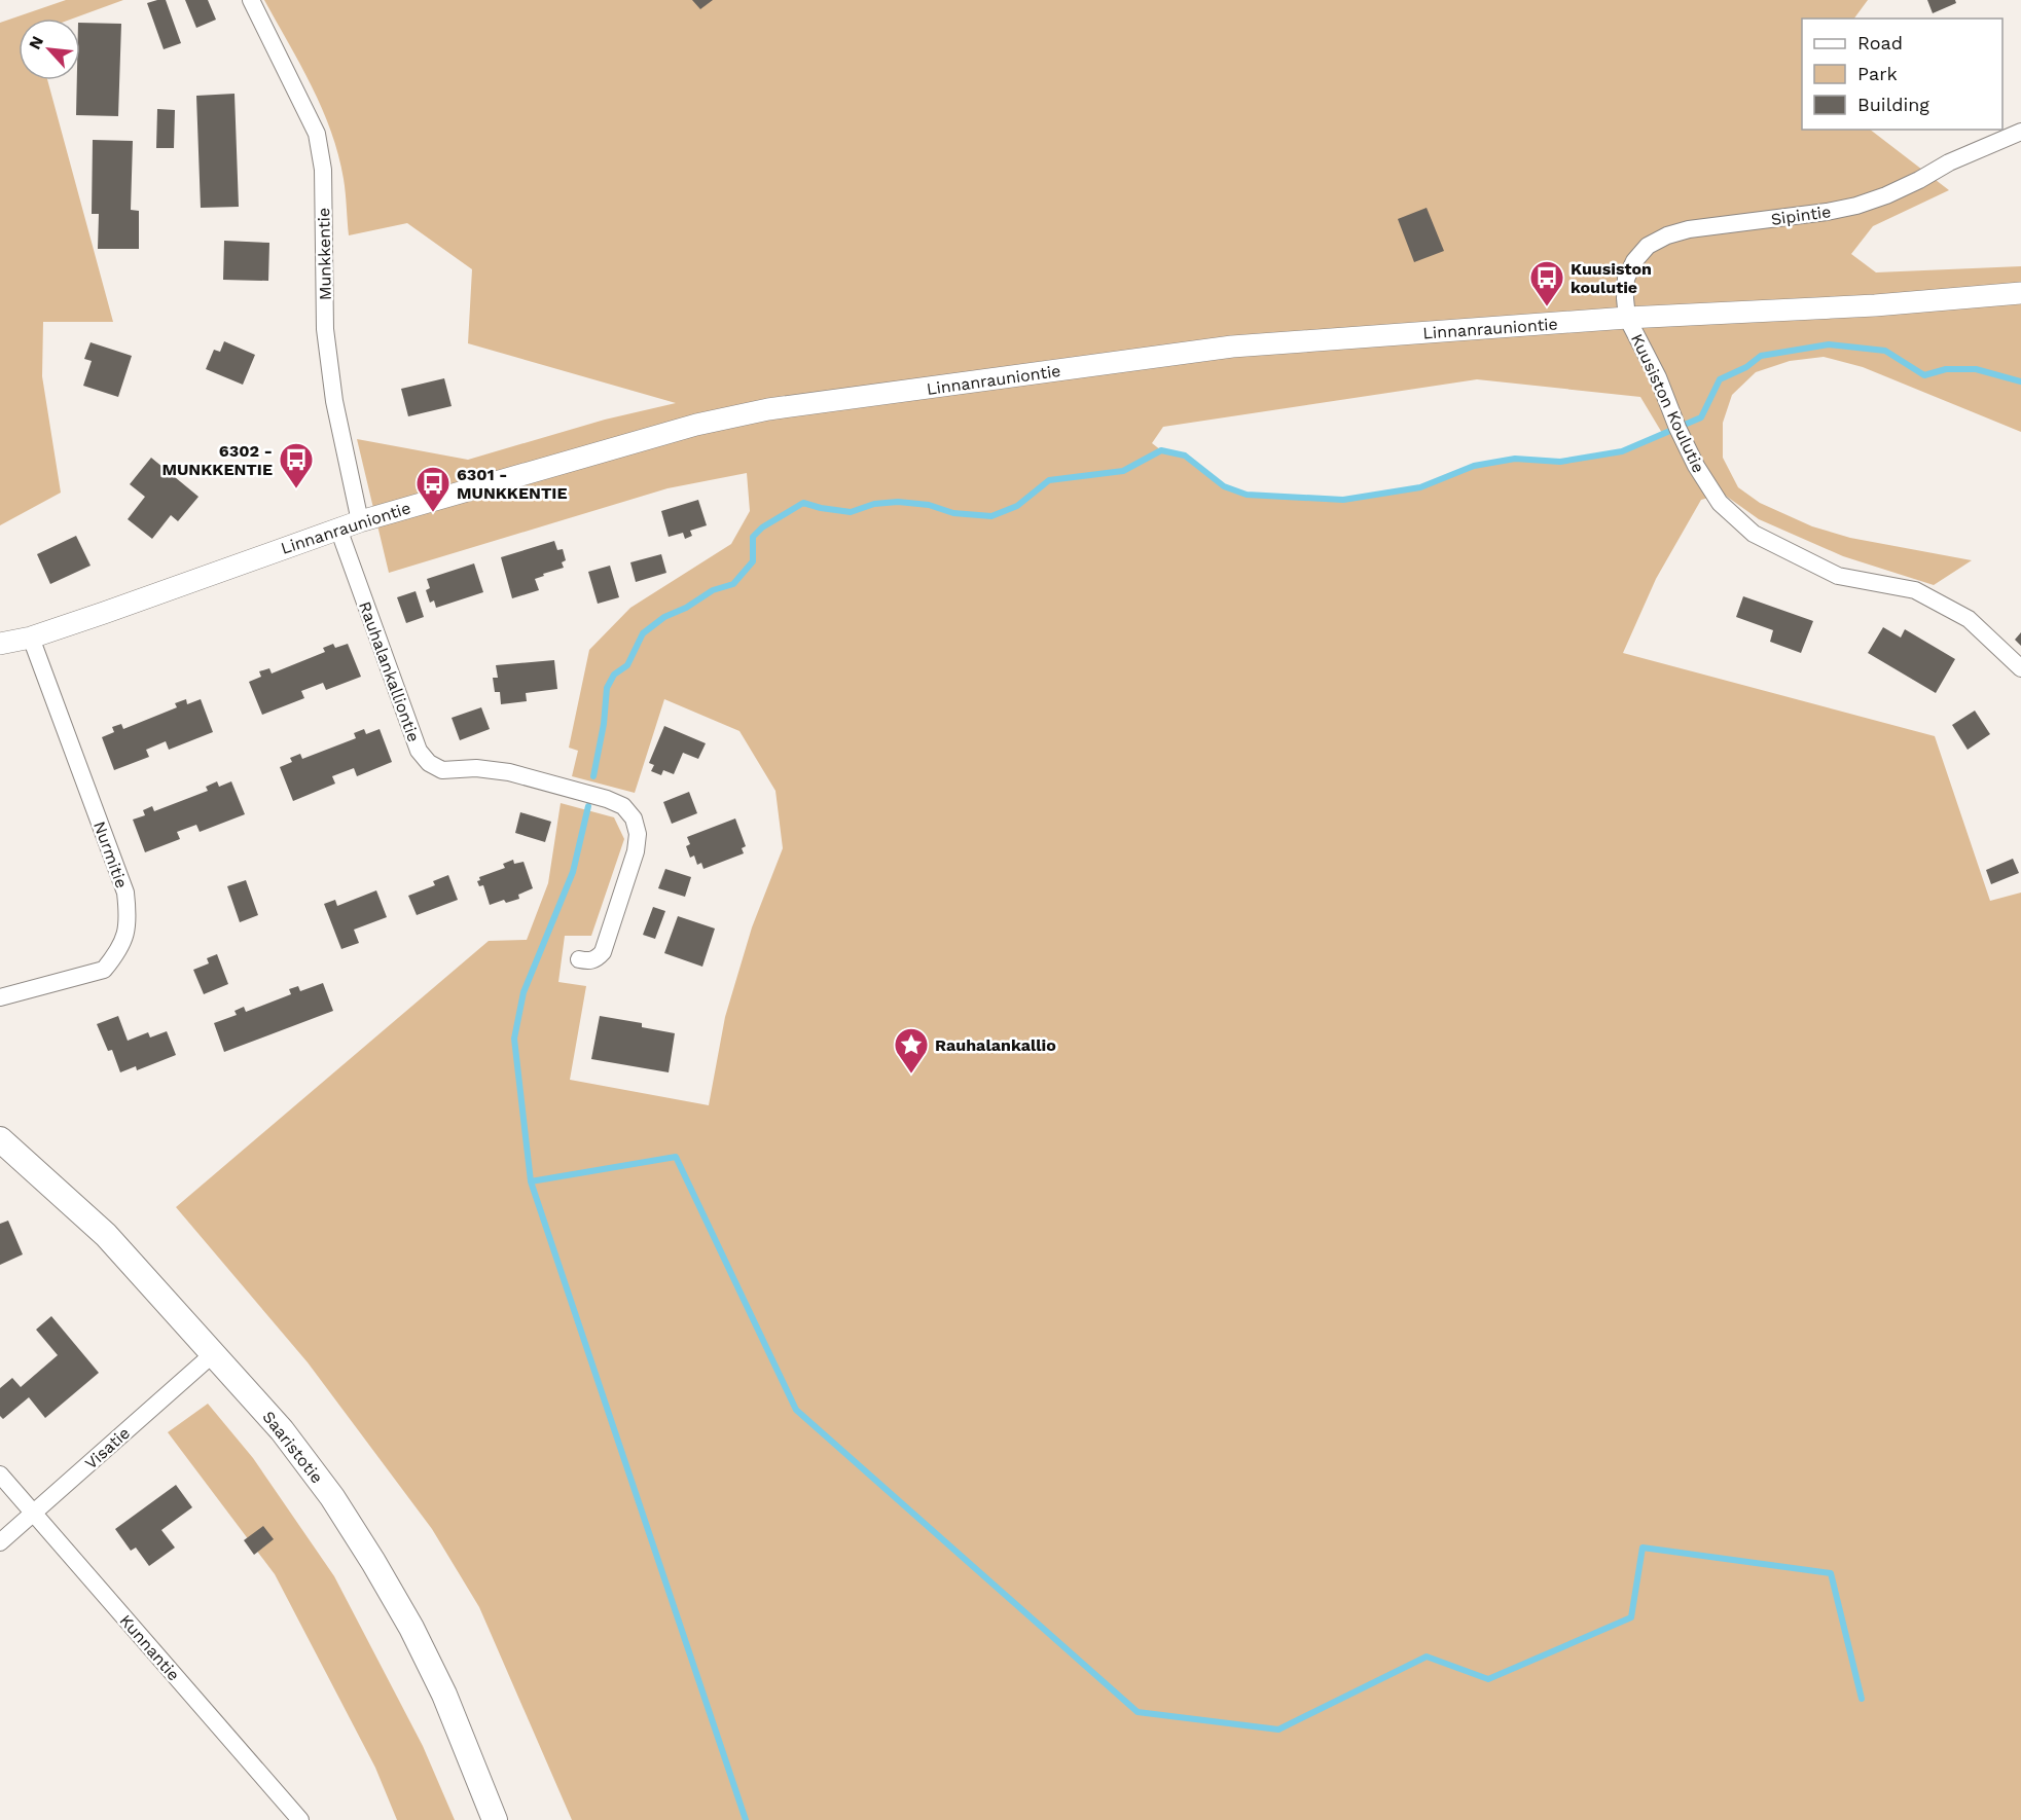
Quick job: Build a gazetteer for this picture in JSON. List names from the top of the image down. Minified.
{"streets":{"main road":["Saaristotie"],"street":["Sipintie","Munkkentie","Linnanrauniontie","Kuusiston Koulutie","Rauhalankalliontie","Nurmitie","Visatie","Kunnantie"]},"crossings":[["Sipintie","Linnanrauniontie"],["Sipintie","Kuusiston Koulutie"],["Munkkentie","Linnanrauniontie"],["Linnanrauniontie","Kuusiston Koulutie"],["Linnanrauniontie","Rauhalankalliontie"],["Linnanrauniontie","Nurmitie"],["Saaristotie","Visatie"],["Visatie","Kunnantie"]],"places":{"bus stop":["Kuusiston koulutie","6302 - MUNKKENTIE","6301 - MUNKKENTIE"],"place":["Rauhalankallio"]},"legend":["Road","Park","Building"],"north":"top left"}
